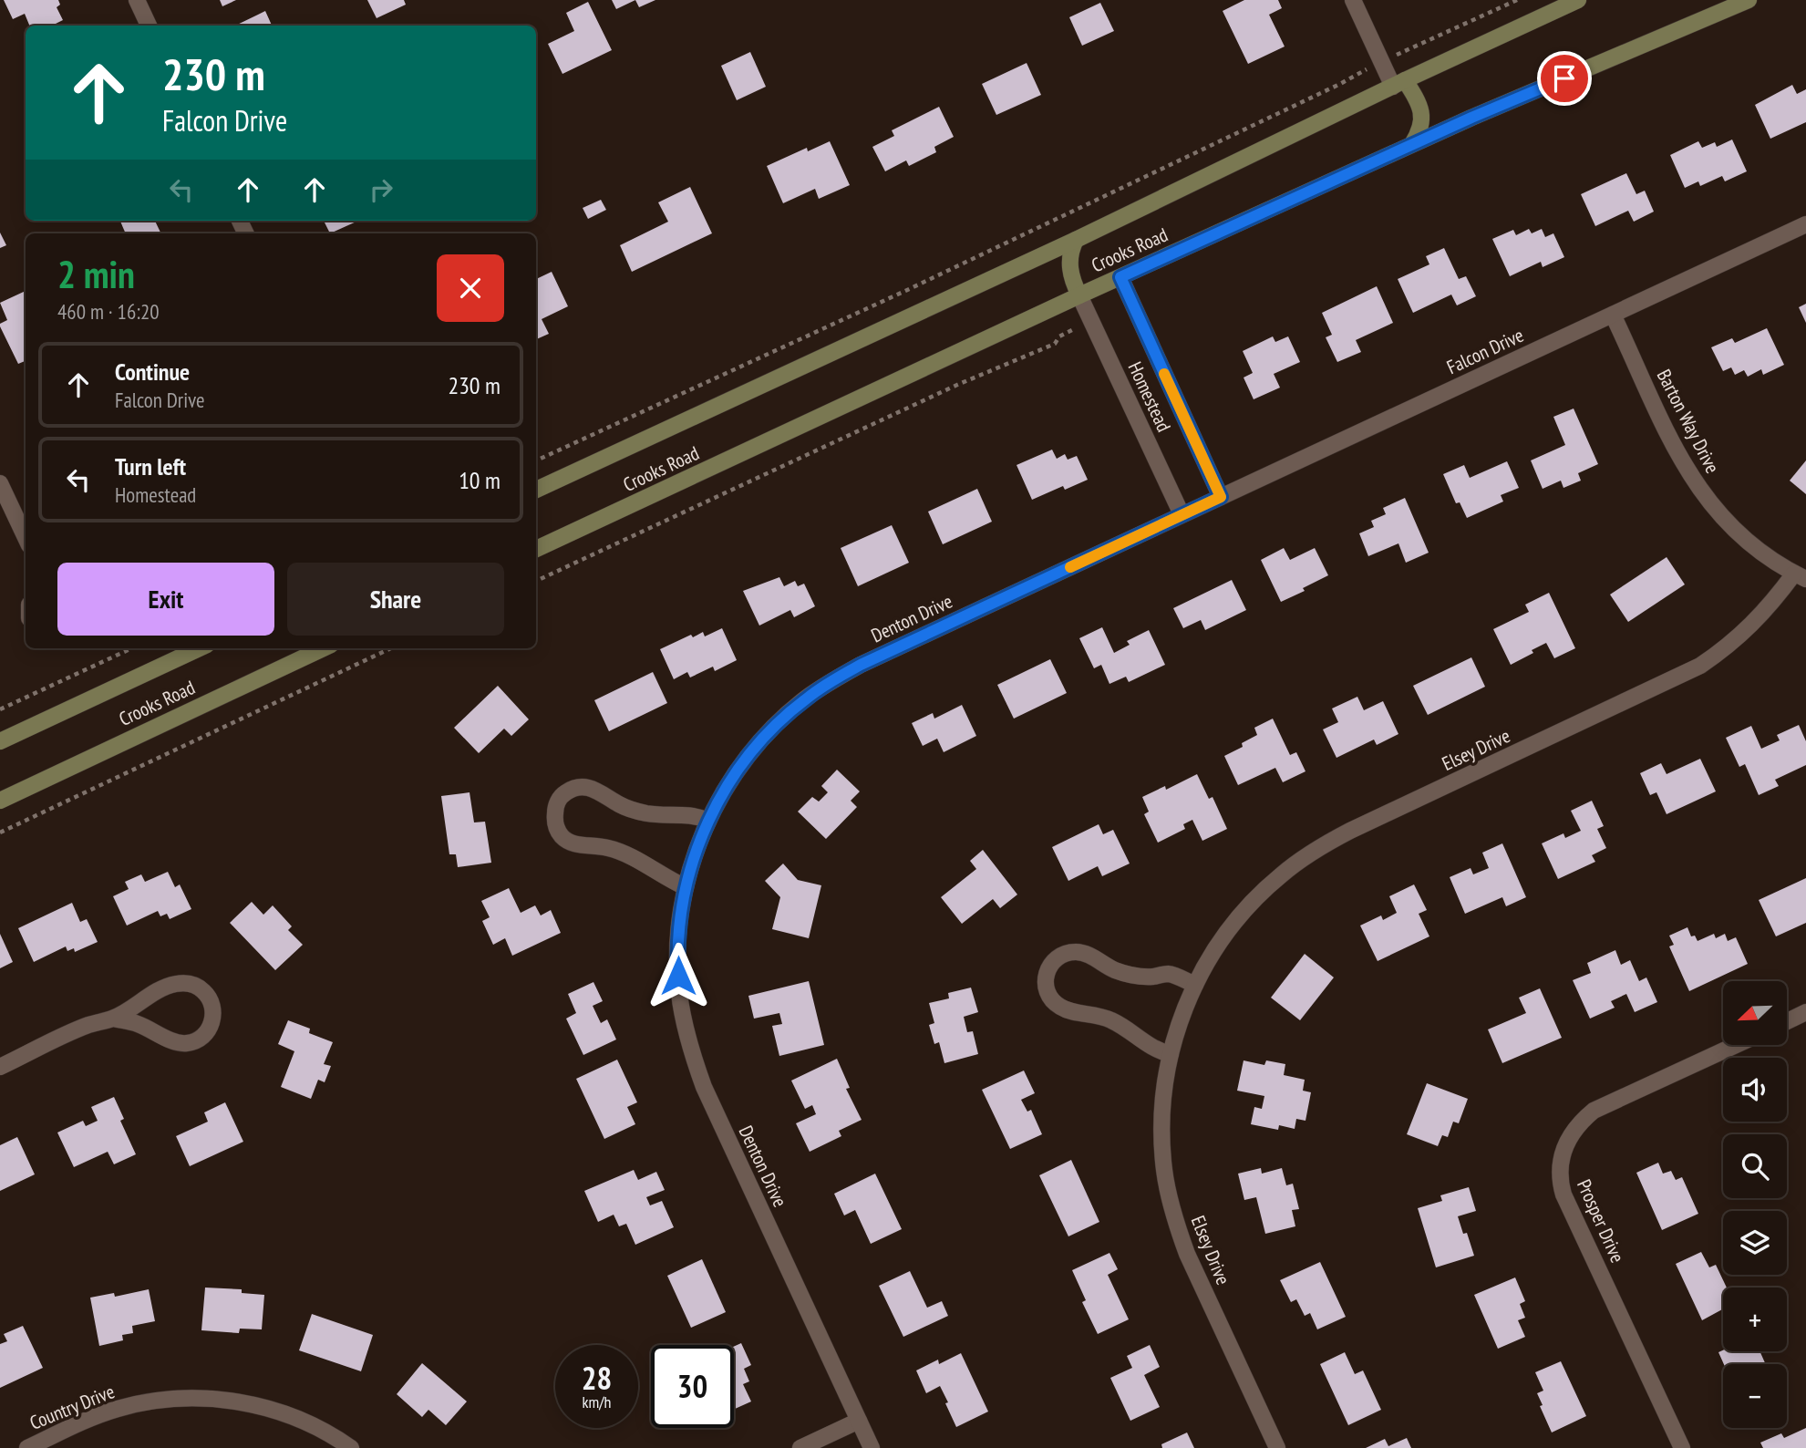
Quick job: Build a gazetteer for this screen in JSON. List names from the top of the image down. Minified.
{"streets":{"main road":["Crooks Road"],"street":["Falcon Drive","Homestead","Barton Way Drive","Denton Drive","Elsey Drive","Prosper Drive","Country Drive"]},"crossings":[["Crooks Road","Homestead"],["Falcon Drive","Homestead"],["Falcon Drive","Barton Way Drive"],["Falcon Drive","Denton Drive"],["Homestead","Denton Drive"],["Barton Way Drive","Elsey Drive"]],"north":"bottom left","page":{"turn":["230 m","Falcon Drive"],"heading":["2 min","460 m · 16:20"],"list":[{"name":"Continue","note":"Falcon Drive","value":"230 m"},{"name":"Turn left","note":"Homestead","value":"10 m"}],"buttons":["Exit","Share"],"map_buttons":["+","−"],"speed":"28 km/h","limit":"30"}}
